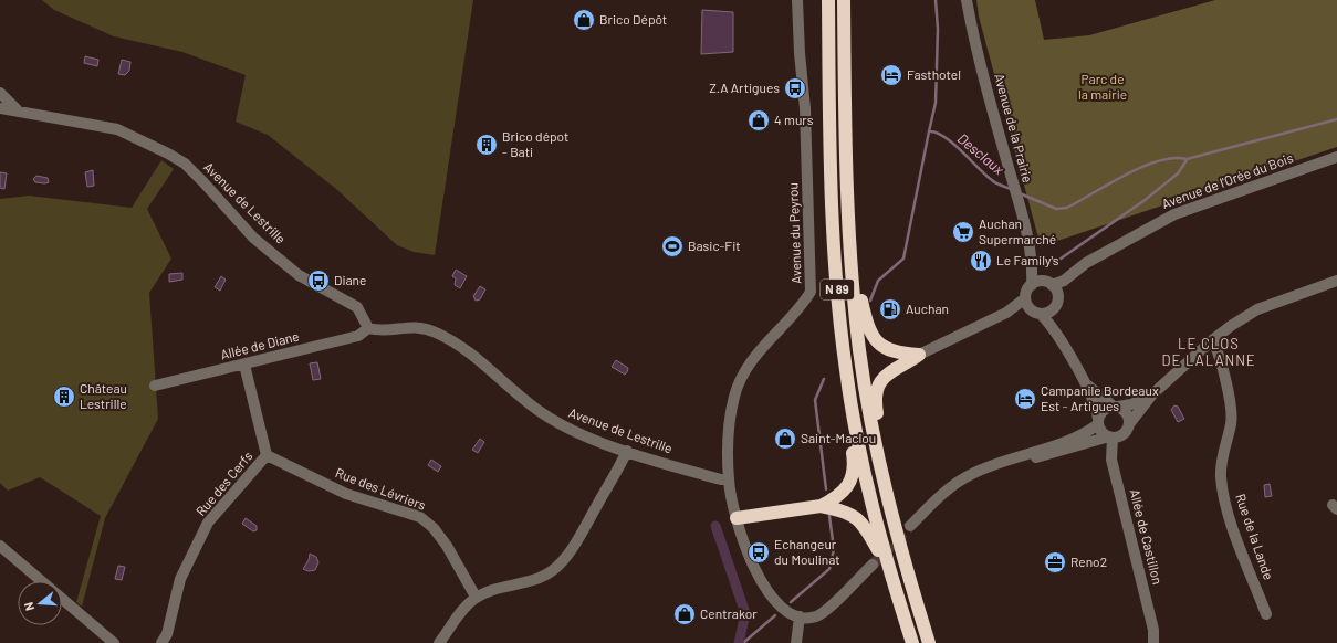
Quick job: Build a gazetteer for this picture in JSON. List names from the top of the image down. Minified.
{"streets":{"highway":["N 89"],"street":["Avenue de la Prairie","Avenue de l'Orée du Bois","Avenue de Lestrille","Avenue du Peyrou","Allée de Diane","Rue des Cerfs","Rue des Lévriers","Allée de Castillon","Rue de la Lande"]},"crossings":[["Avenue de la Prairie","Avenue de l'Orée du Bois"],["Avenue de Lestrille","Avenue du Peyrou"],["Avenue de Lestrille","Allée de Diane"],["Allée de Diane","Rue des Cerfs"],["Rue des Cerfs","Rue des Lévriers"]],"districts":["LE CLOS DE LALANNE"],"water":["Desclaux"],"parks":["Parc de la mairie"],"places":{"shop":["Brico Dépôt","4 murs","Saint-Maclou","Centrakor"],"hotel":["Fasthotel","Campanile Bordeaux Est - Artigues"],"bus stop":["Z.A Artigues","Diane","Echangeur du Moulinat"],"building":["Brico dépot - Bati","Château Lestrille"],"supermarket":["Auchan Supermarché"],"sports":["Basic-Fit"],"restaurant":["Le Family's"],"fuel station":["Auchan"],"office":["Reno2"]},"north":"left"}
